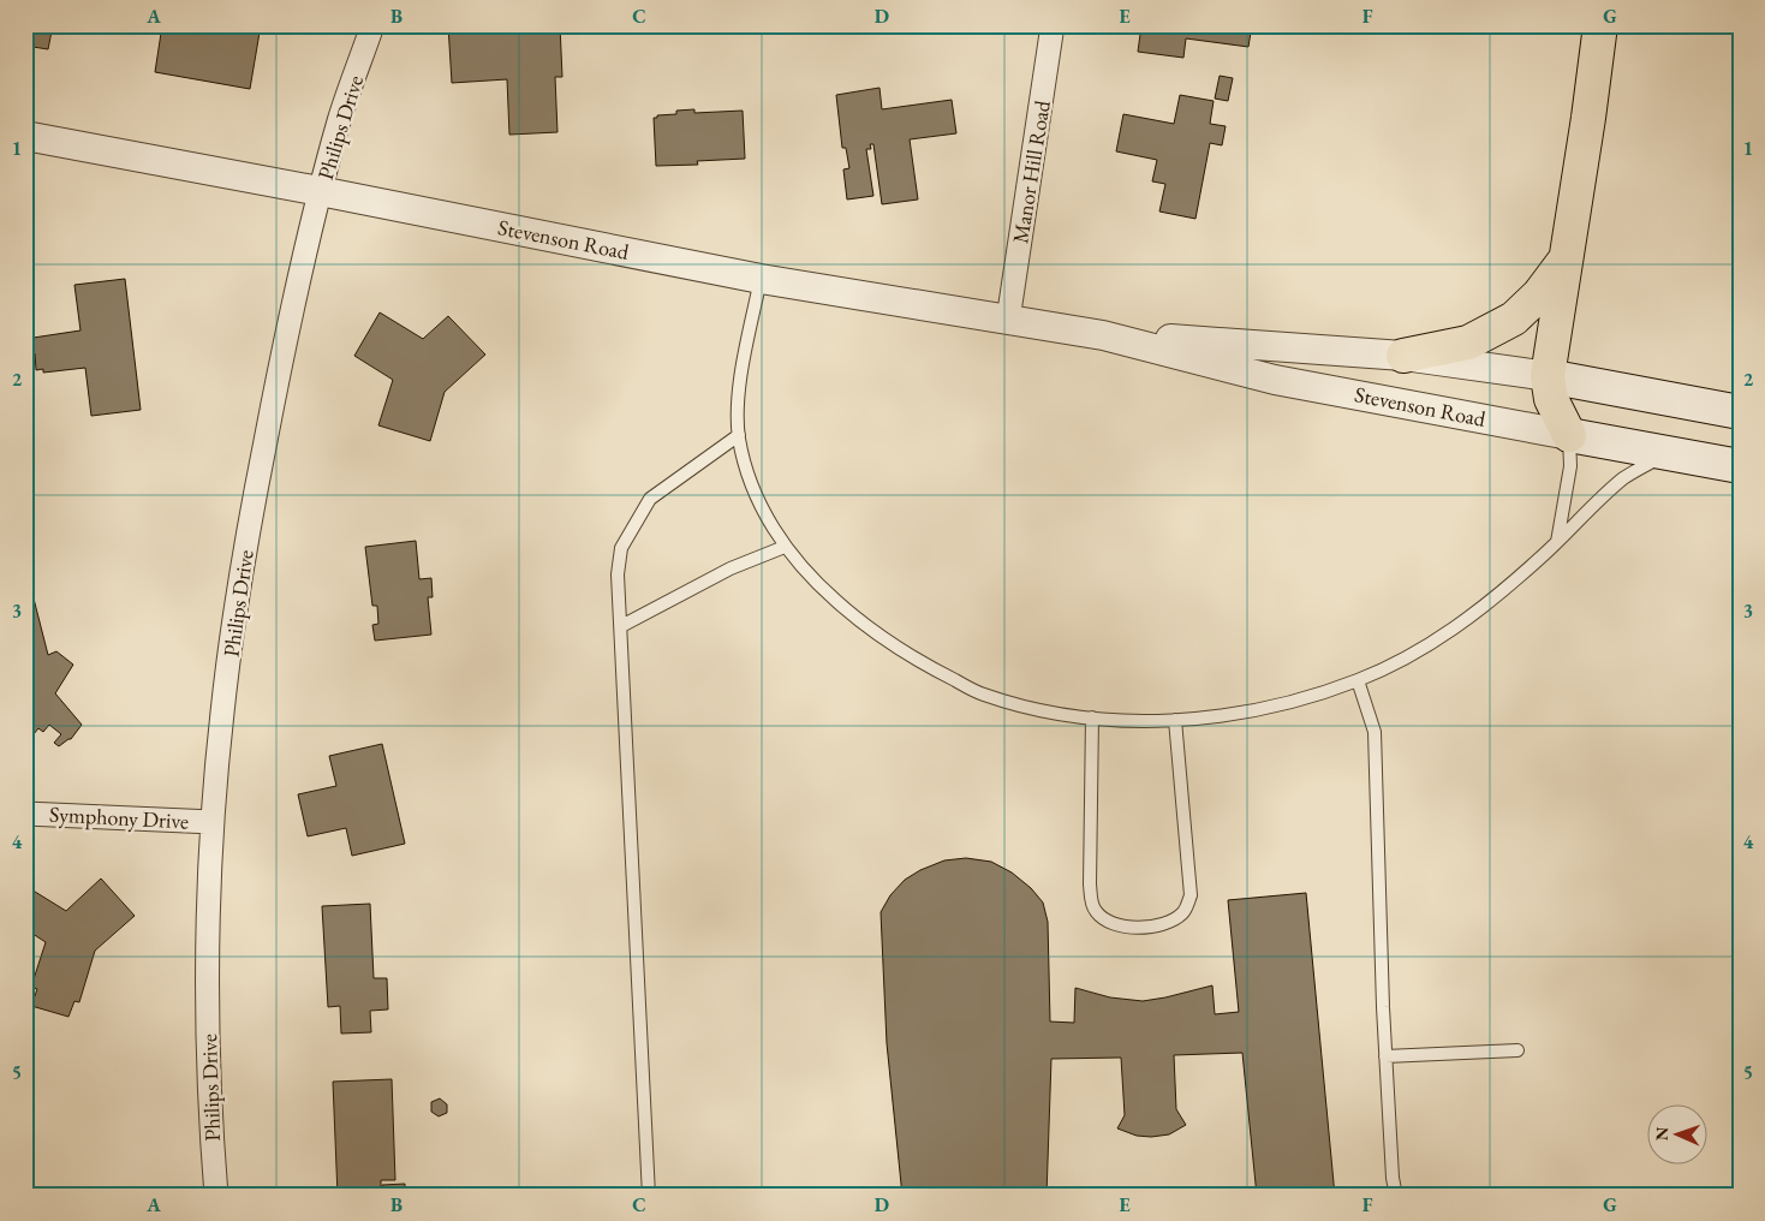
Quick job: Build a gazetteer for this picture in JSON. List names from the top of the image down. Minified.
{"streets":{"main road":["Stevenson Road"],"street":["Philips Drive","Manor Hill Road","Symphony Drive"]},"crossings":[["Philips Drive","Stevenson Road"],["Philips Drive","Symphony Drive"],["Manor Hill Road","Stevenson Road"]],"north":"left","grid":{"columns":["A","B","C","D","E","F","G"],"rows":["1","2","3","4","5"]}}
